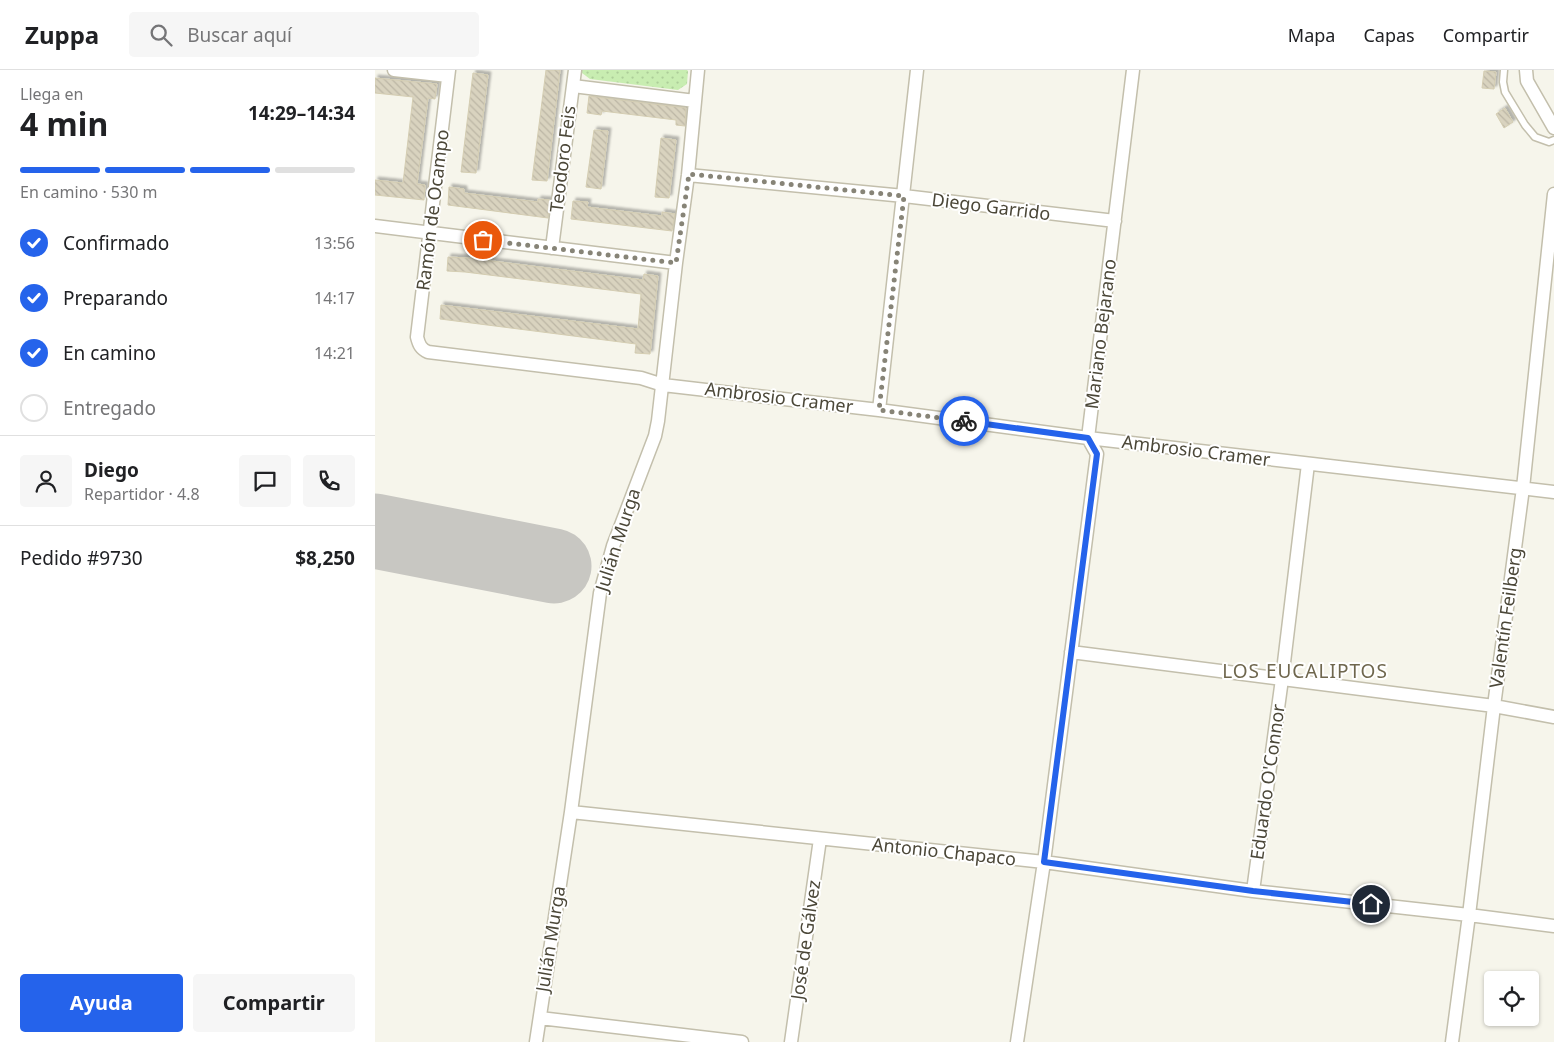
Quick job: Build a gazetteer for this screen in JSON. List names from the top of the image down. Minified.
{"streets":{"street":["Teodoro Feis","Diego Garrido","Ramón de Ocampo","Mariano Bejarano","Ambrosio Cramer","Julián Murga","Valentín Feilberg","Eduardo O'Connor","Antonio Chapaco","José de Gálvez"]},"crossings":[["Diego Garrido","Mariano Bejarano"],["Diego Garrido","Julián Murga"],["Ramón de Ocampo","Ambrosio Cramer"],["Mariano Bejarano","Ambrosio Cramer"],["Mariano Bejarano","Antonio Chapaco"],["Ambrosio Cramer","Julián Murga"],["Ambrosio Cramer","Valentín Feilberg"],["Ambrosio Cramer","Eduardo O'Connor"],["Julián Murga","Antonio Chapaco"],["Valentín Feilberg","Antonio Chapaco"],["Eduardo O'Connor","Antonio Chapaco"],["Antonio Chapaco","José de Gálvez"]],"districts":["LOS EUCALIPTOS"],"page":{"header":"Zuppa","search":"Buscar aquí","nav":["Mapa","Capas","Compartir"],"heading":["4 min","Llega en","14:29–14:34"],"panel":["Diego","Repartidor · 4.8","Pedido #9730","$8,250"],"bar":"En camino · 530 m","list":[["Confirmado","13:56"],["Preparando","14:17"],["En camino","14:21"],"Entregado"],"buttons":["Ayuda","Compartir"]}}
